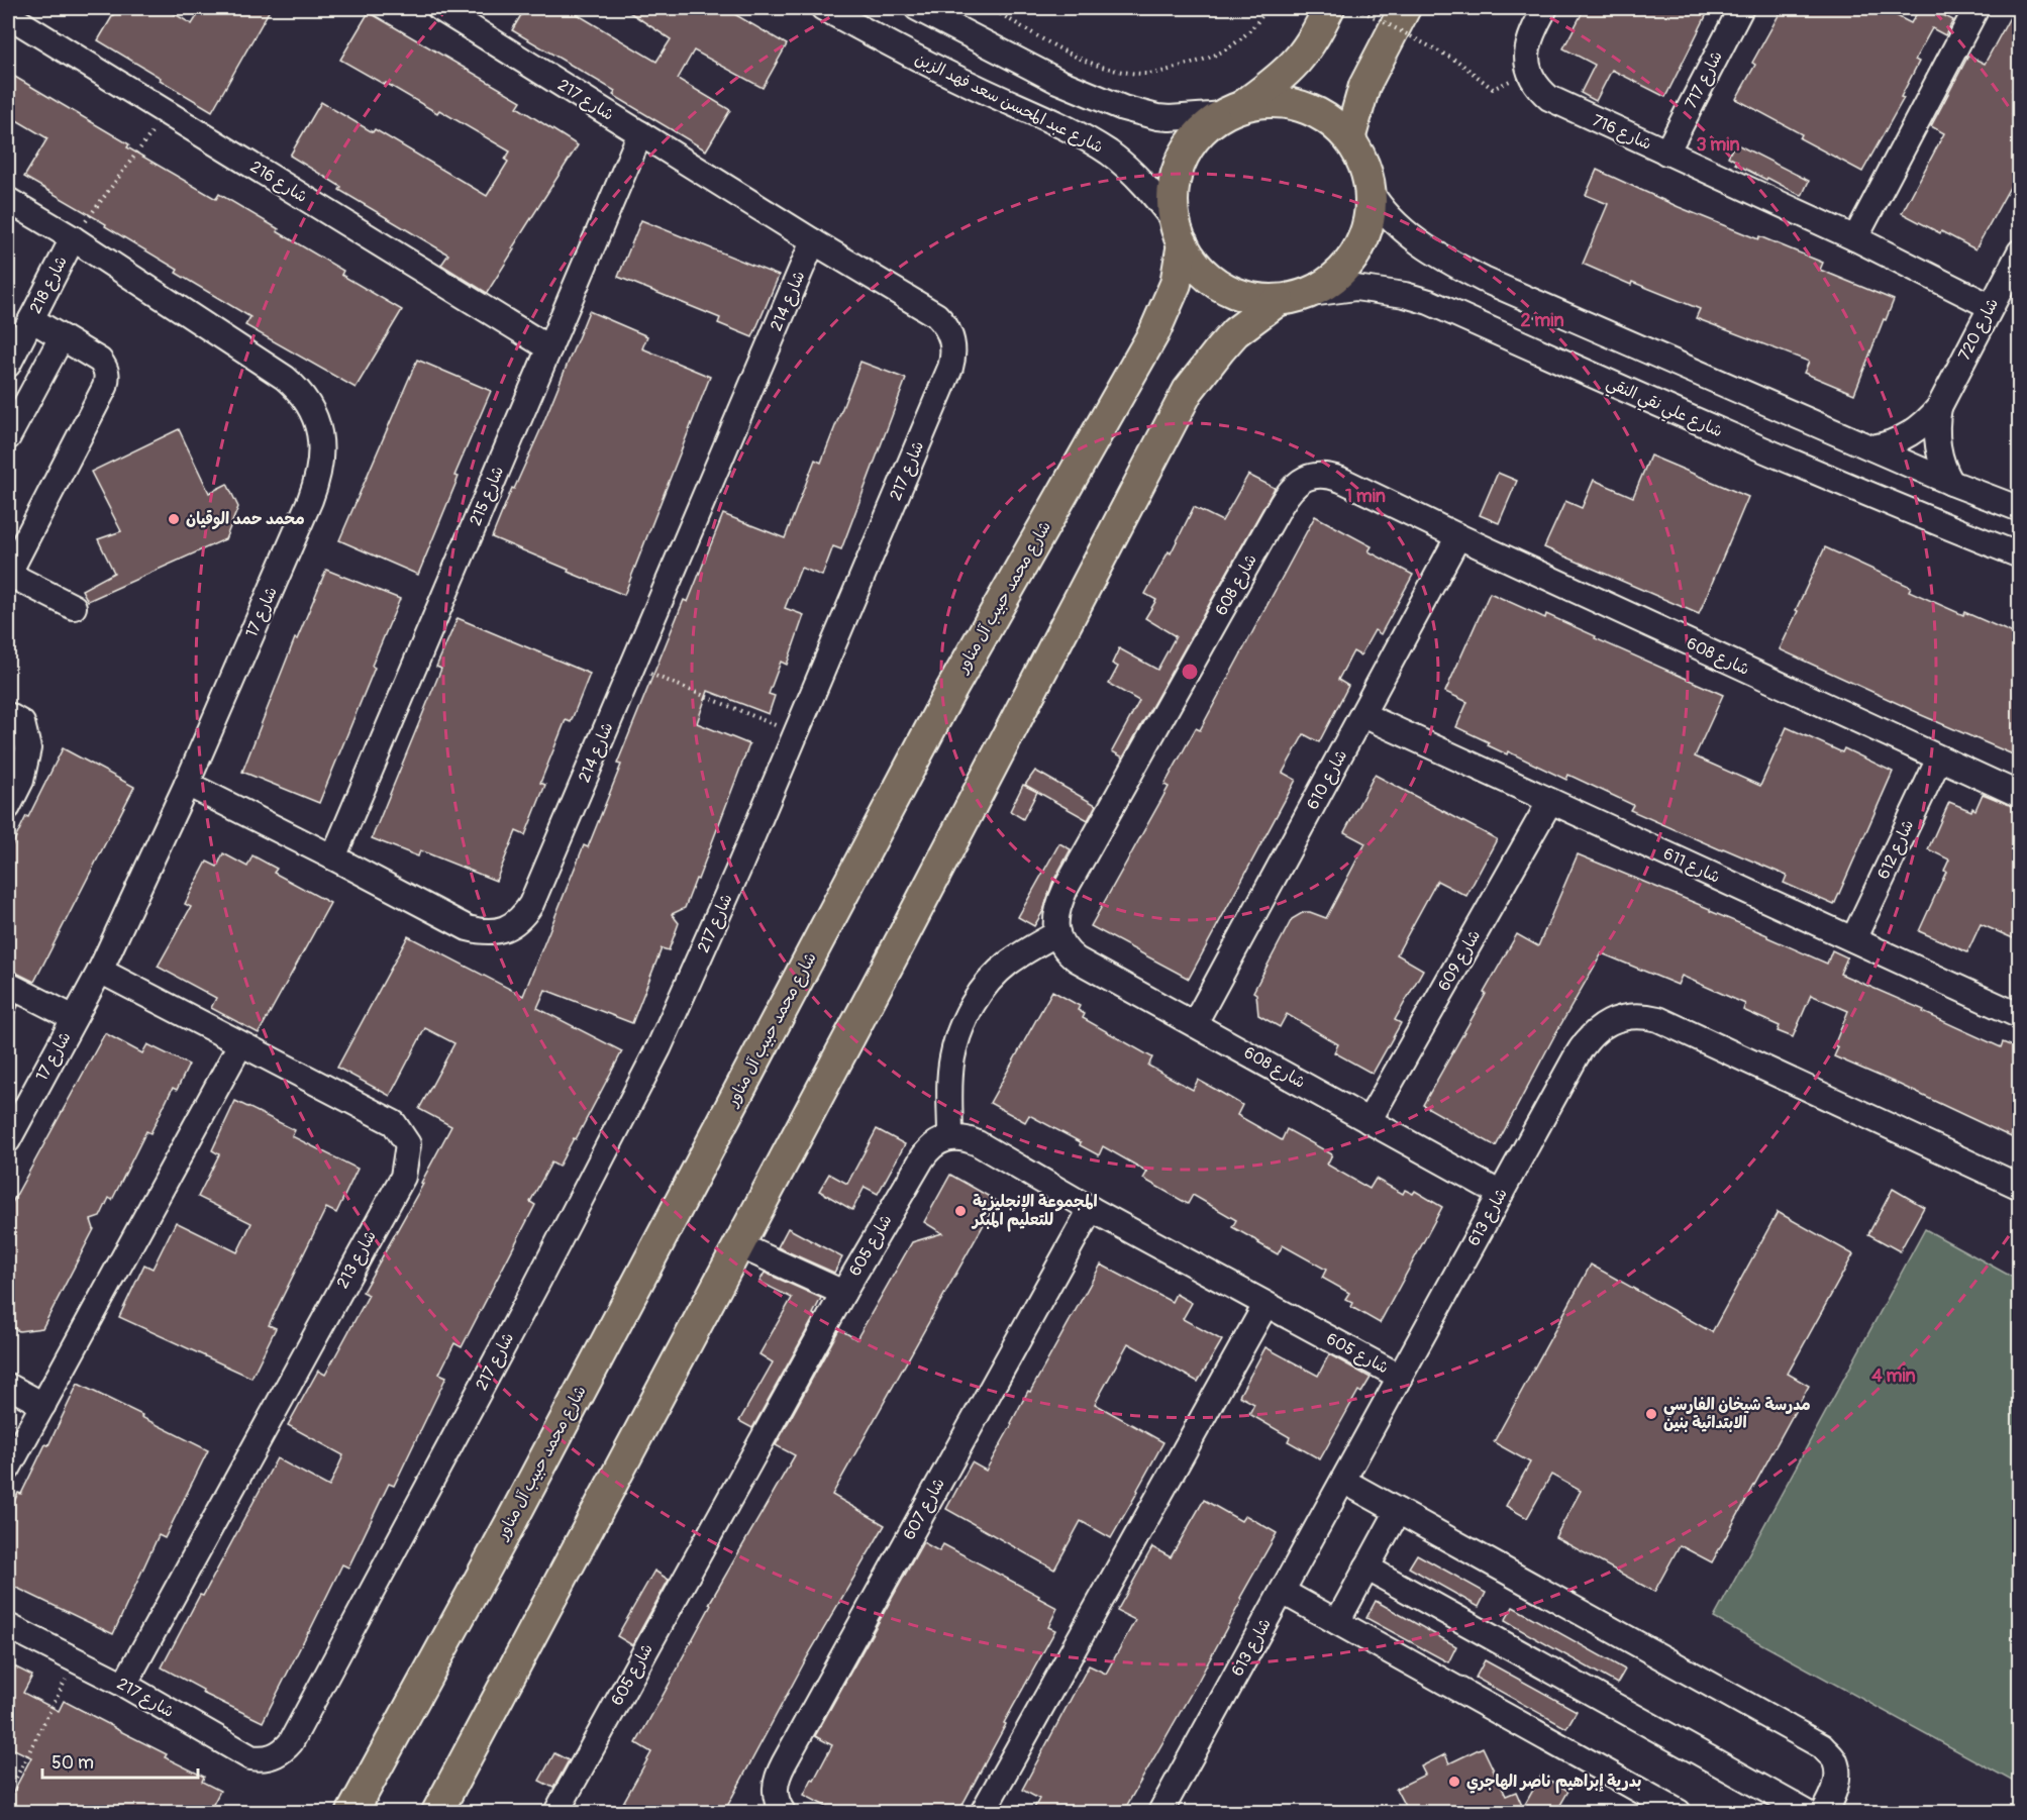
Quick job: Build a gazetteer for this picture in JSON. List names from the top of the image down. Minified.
{"streets":{"main road":["شارع محمد حبيب آل مناور"],"street":["شارع 717","شارع 217","شارع عبد المحسن سعد فهد الزبن","شارع 716","شارع 216","شارع 218","شارع 214","شارع 720","شارع علي نقي النقي","شارع 215","شارع 608","شارع 17","شارع 610","شارع 612","شارع 611","شارع 609","شارع 613","شارع 605","شارع 213","شارع 607"]},"crossings":[["شارع 717","شارع 716"],["شارع 217","شارع 214"],["شارع 217","شارع 215"],["شارع 217","شارع 213"],["شارع عبد المحسن سعد فهد الزبن","شارع علي نقي النقي"],["شارع عبد المحسن سعد فهد الزبن","شارع محمد حبيب آل مناور"],["شارع 716","شارع 720"],["شارع 216","شارع 215"],["شارع 218","شارع 17"],["شارع 214","شارع 215"],["شارع 214","شارع 17"],["شارع علي نقي النقي","شارع محمد حبيب آل مناور"],["شارع 608","شارع 610"],["شارع 608","شارع 612"],["شارع 608","شارع 609"],["شارع 608","شارع 613"],["شارع 17","شارع 213"],["شارع 610","شارع 611"],["شارع 612","شارع 611"],["شارع 611","شارع 609"],["شارع 613","شارع 605"],["شارع 605","شارع 607"]],"places":["محمد حمد الوقيان","المجموعة الإنجليزية للتعليم المبكر","مدرسة شيخان الفارسي الابتدائية بنين","بدرية إبراهيم ناصر الهاجري"],"scale_bar":"50 m","rings":["3 min","2 min","1 min","4 min"]}
